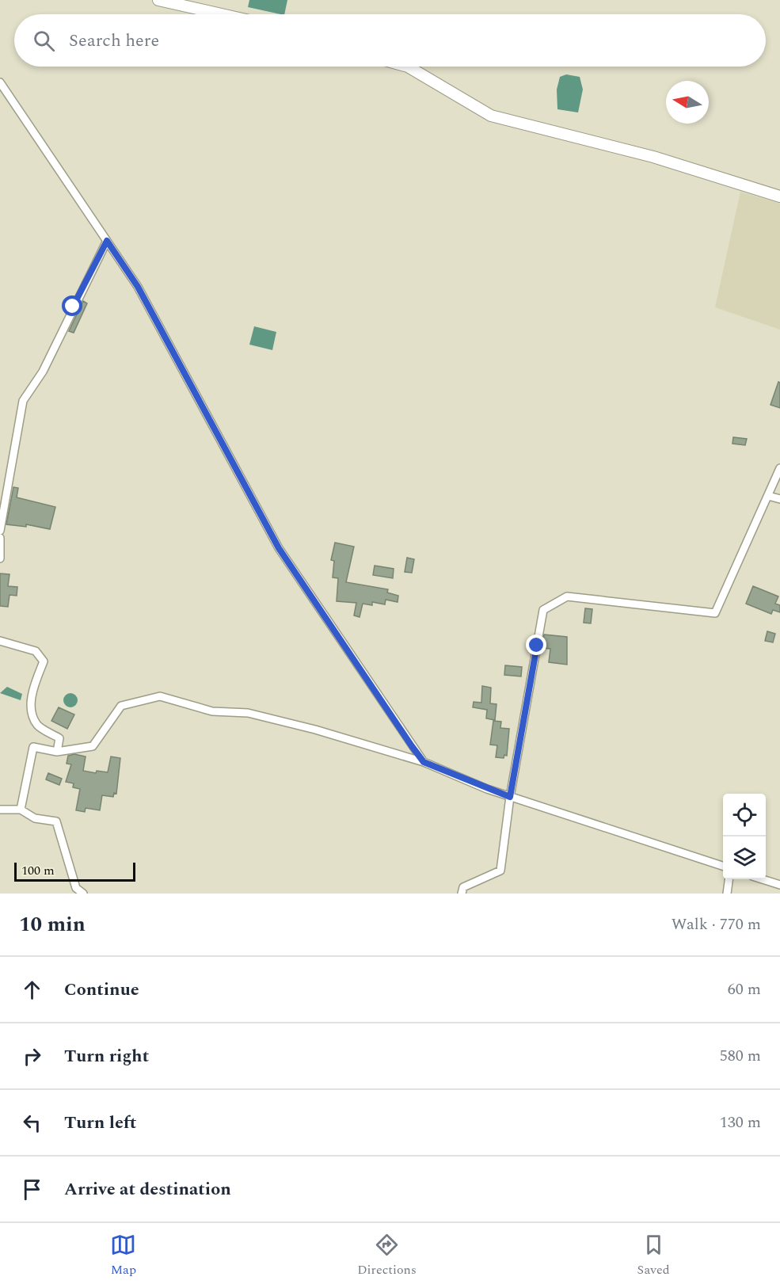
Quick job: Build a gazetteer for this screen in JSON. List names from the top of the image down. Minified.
{"scale_bar":"100 m","north":"left","page":{"search":"Search here","scale":"100 m","heading":["10 min","Walk · 770 m"],"list":[["Continue","60 m"],["Turn right","580 m"],["Turn left","130 m"],"Arrive at destination"],"nav":["Map","Directions","Saved"]}}
